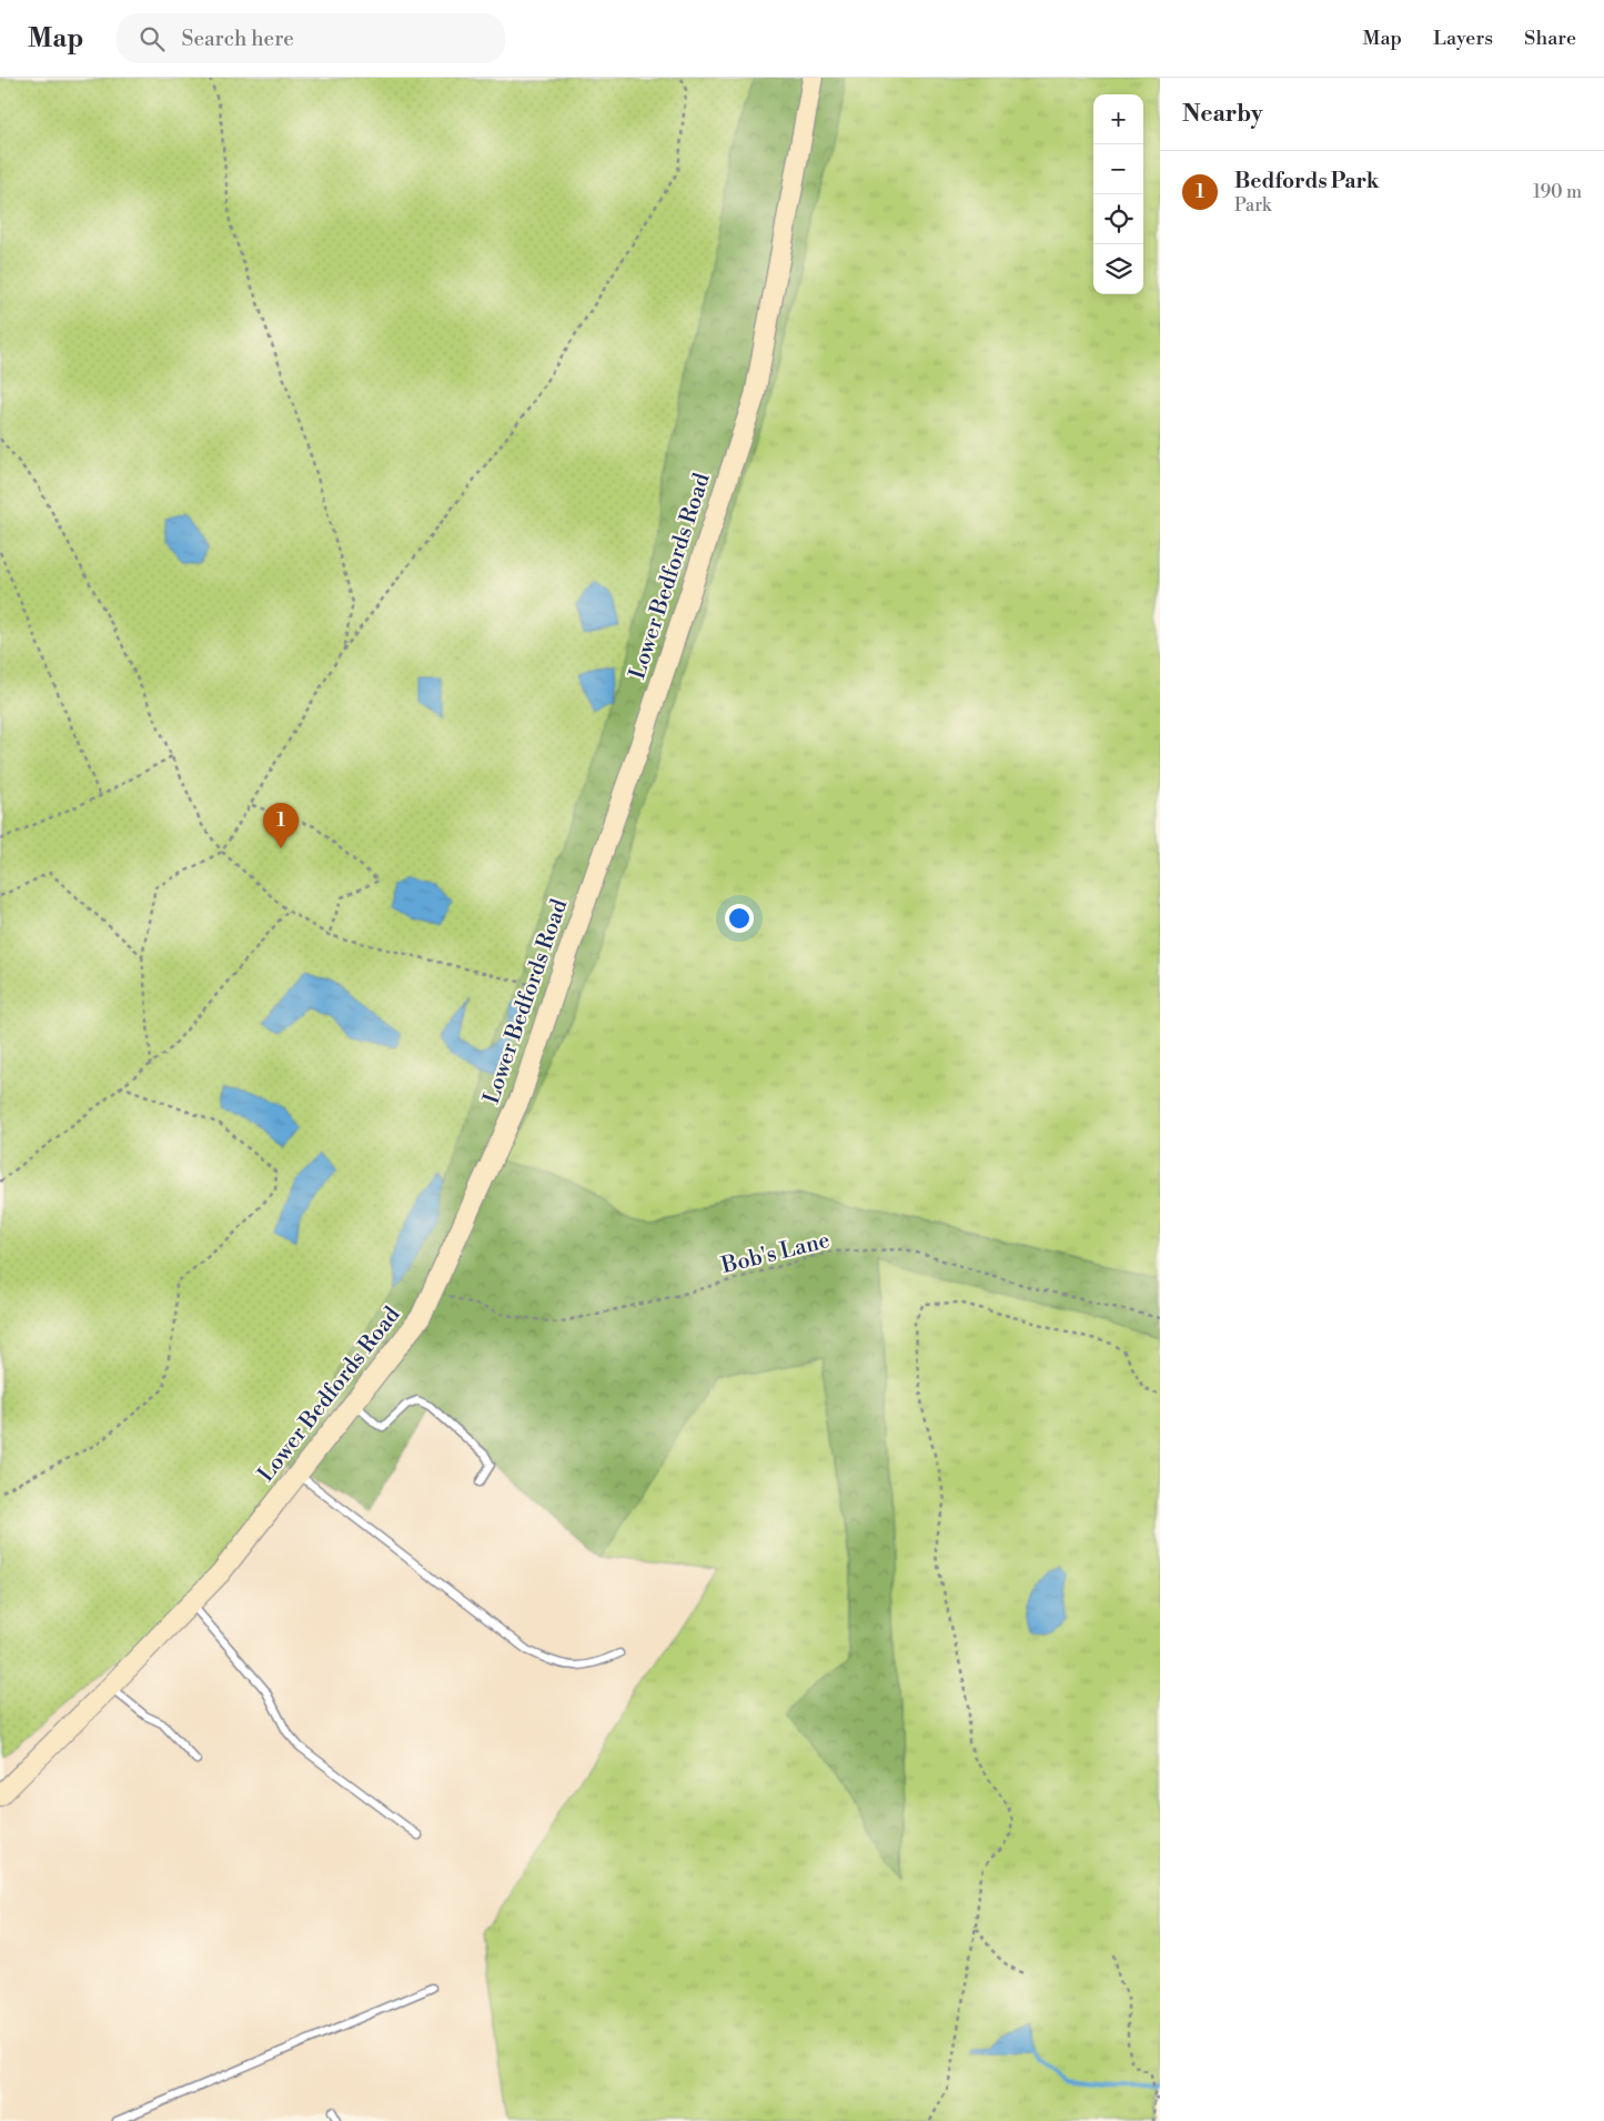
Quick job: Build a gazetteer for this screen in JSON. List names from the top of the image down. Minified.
{"streets":{"street":["Lower Bedfords Road"],"path":["Bob's Lane"]},"crossings":[["Lower Bedfords Road","Bob's Lane"]],"page":{"header":"Map","search":"Search here","nav":["Map","Layers","Share"],"heading":"Nearby","map_buttons":["+","−"],"list":[{"mark":"1","name":"Bedfords Park","note":"Park","value":"190 m"}],"pins":"1"}}
